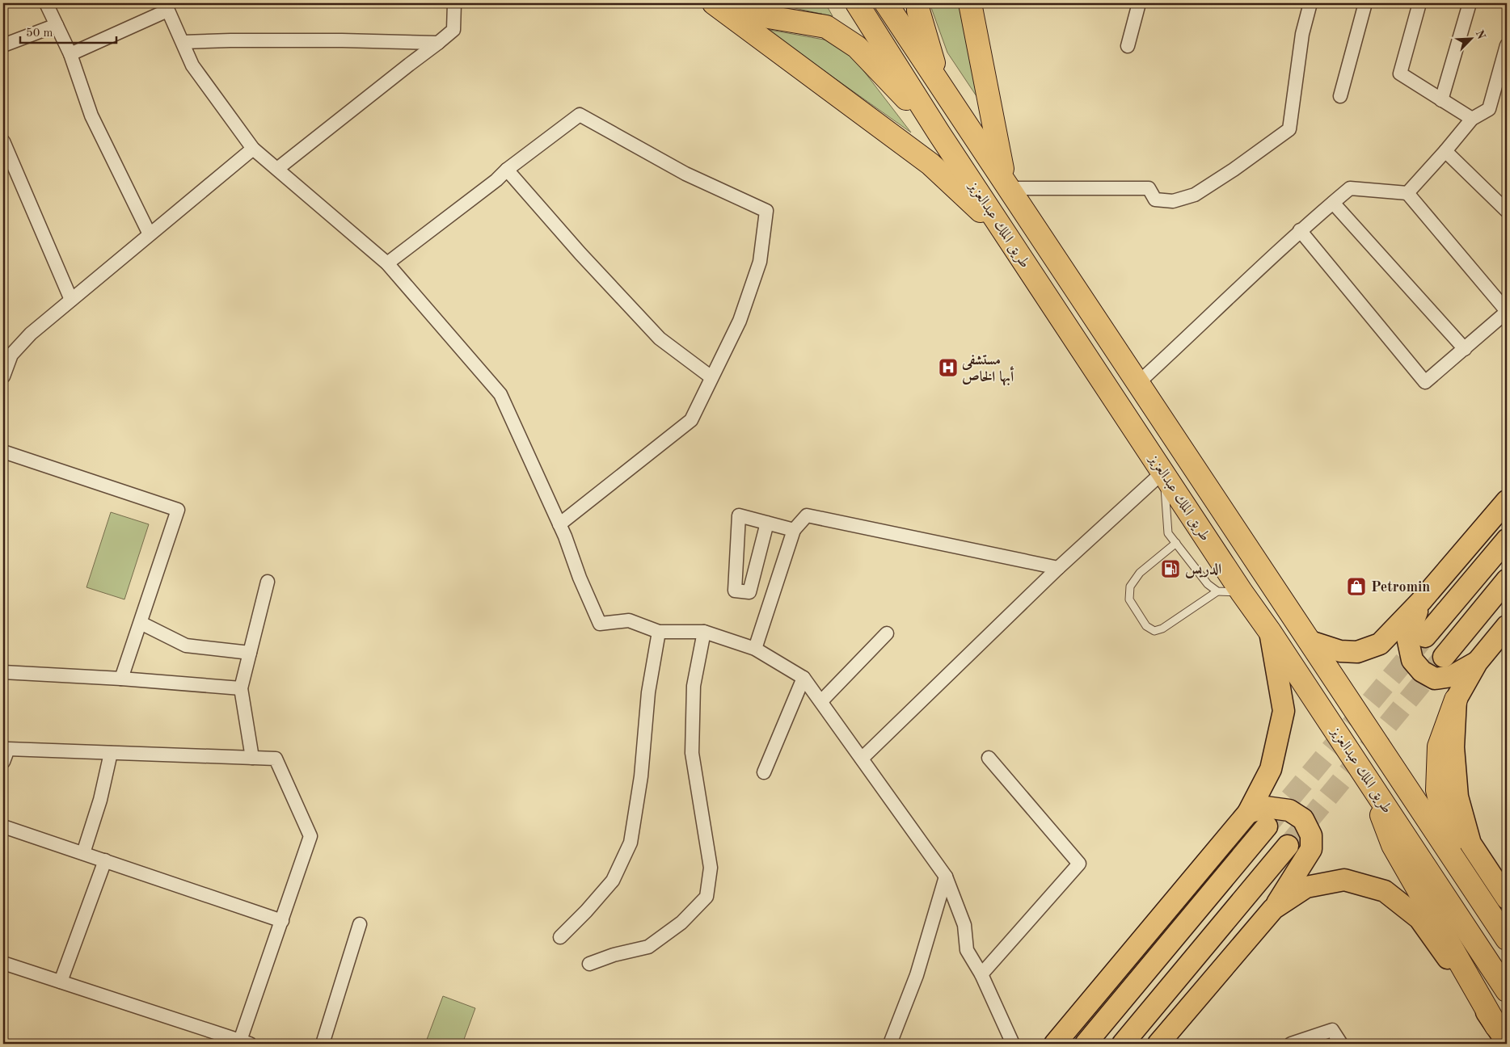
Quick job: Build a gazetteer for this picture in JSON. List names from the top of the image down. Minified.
{"streets":{"highway":["طريق الملك عبدالعزيز"]},"places":{"hospital":["مستشفى أبها الخاص"],"fuel station":["الدريس"],"shop":["Petromin"]},"scale_bar":"50 m","north":"top right"}
